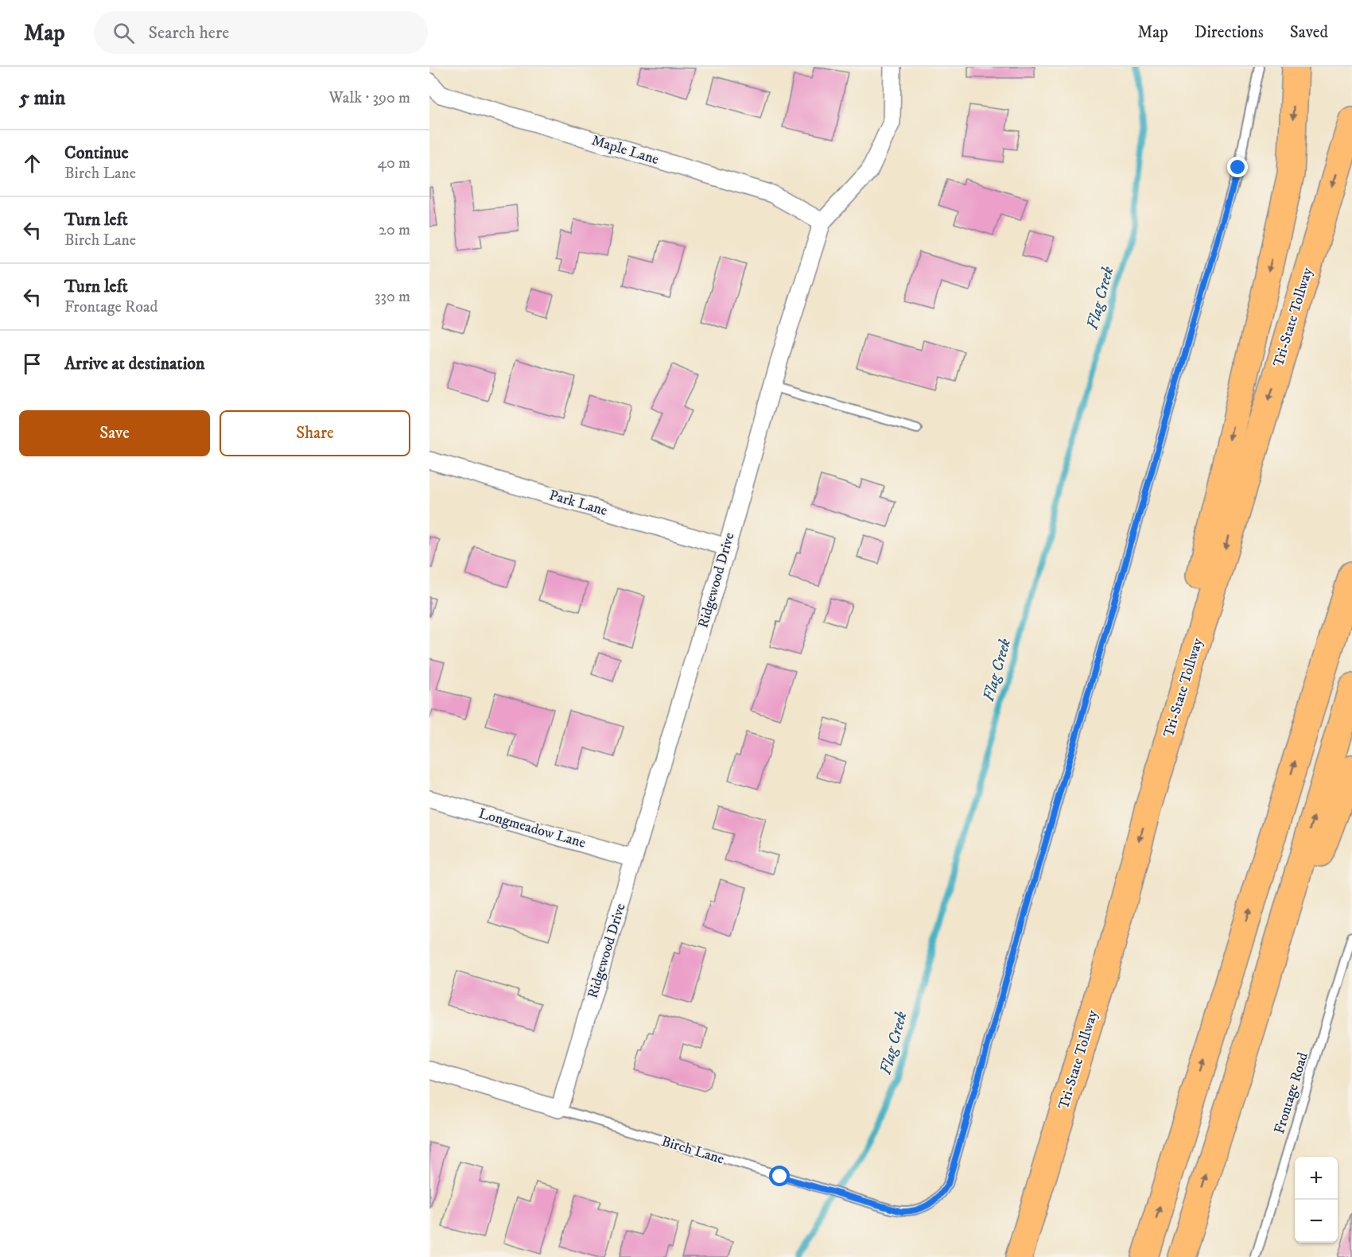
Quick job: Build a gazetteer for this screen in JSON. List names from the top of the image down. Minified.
{"streets":{"highway":["Tri-State Tollway"],"street":["Maple Lane","Park Lane","Ridgewood Drive","Longmeadow Lane","Birch Lane"],"lane":["Frontage Road"]},"crossings":[["Maple Lane","Ridgewood Drive"],["Park Lane","Ridgewood Drive"],["Ridgewood Drive","Longmeadow Lane"],["Ridgewood Drive","Birch Lane"]],"water":["Flag Creek"],"page":{"header":"Map","search":"Search here","nav":["Map","Directions","Saved"],"heading":["5 min","Walk · 390 m"],"list":[["Continue","Birch Lane","40 m"],["Turn left","Birch Lane","20 m"],["Turn left","Frontage Road","330 m"],"Arrive at destination"],"buttons":["Save","Share"],"map_buttons":["+","−"]}}
